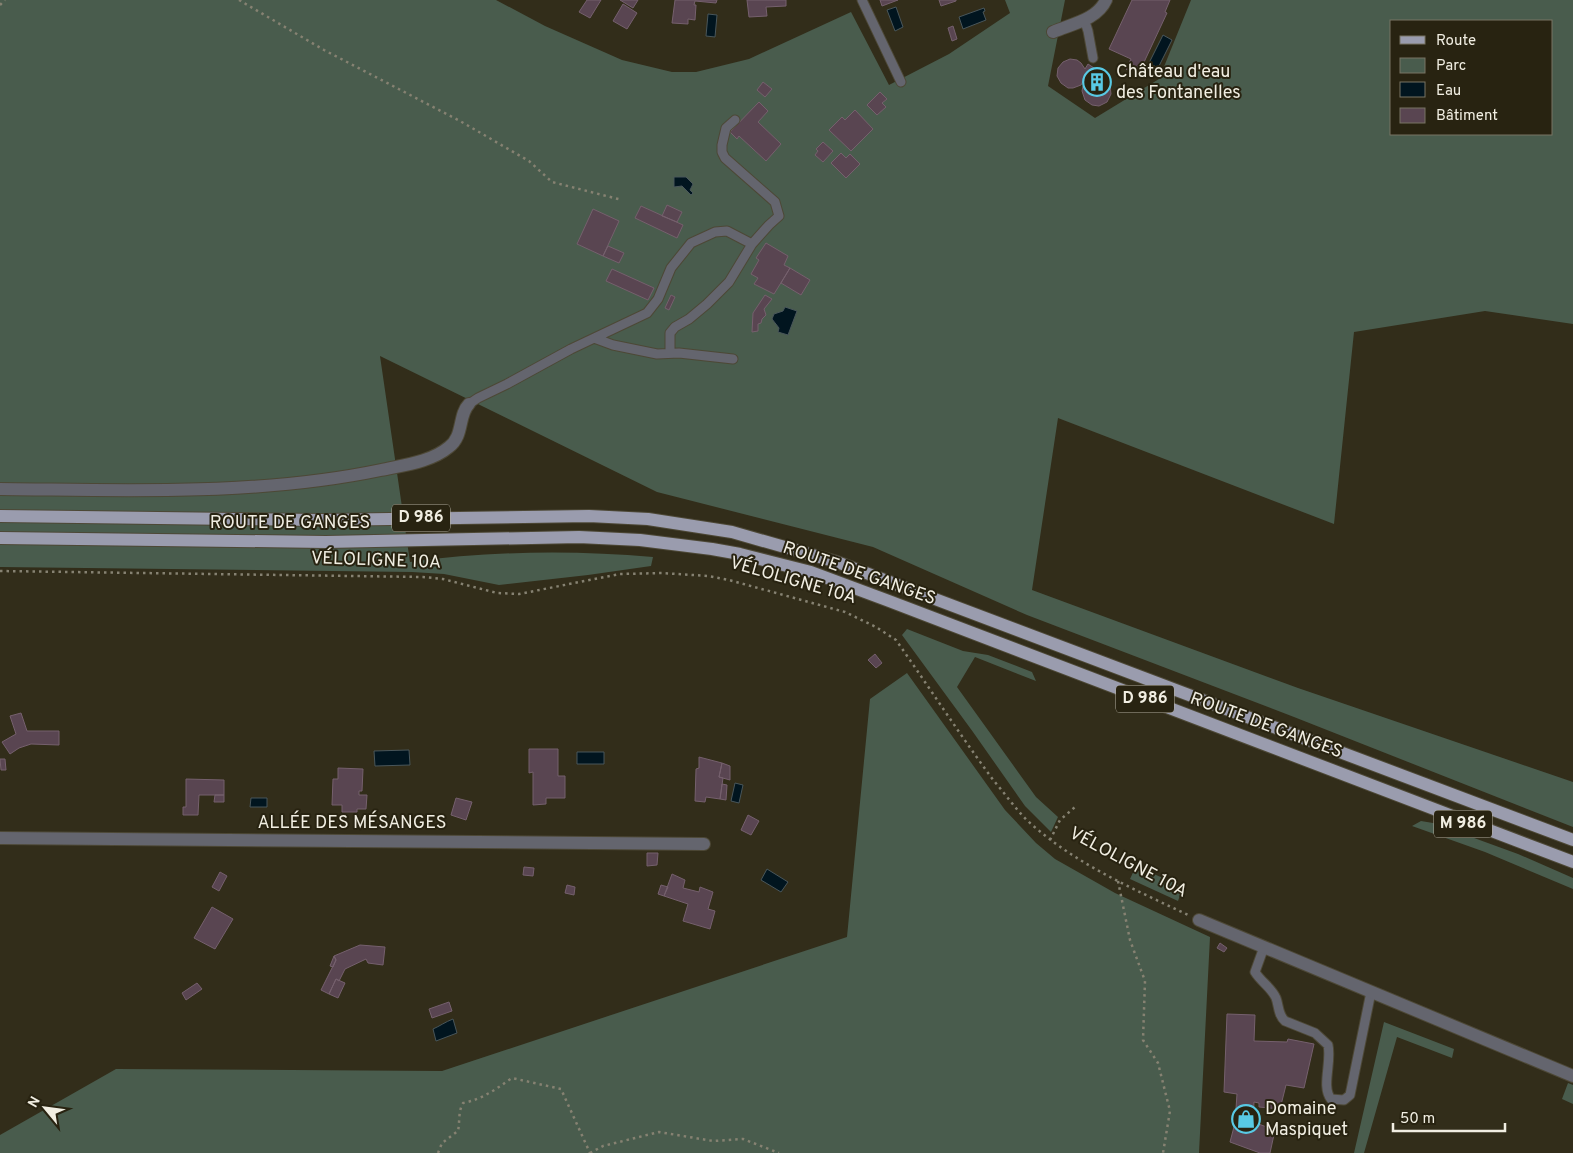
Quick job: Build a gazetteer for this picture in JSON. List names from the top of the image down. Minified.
{"streets":{"main road":["D 986","ROUTE DE GANGES","M 986"],"street":["VÉLOLIGNE 10A","ALLÉE DES MÉSANGES"]},"crossings":[["ROUTE DE GANGES","M 986"]],"places":{"building":["Château d'eau des Fontanelles"],"shop":["Domaine Maspiquet"]},"legend":["Route","Parc","Eau","Bâtiment"],"scale_bar":"50 m","north":"top left"}
